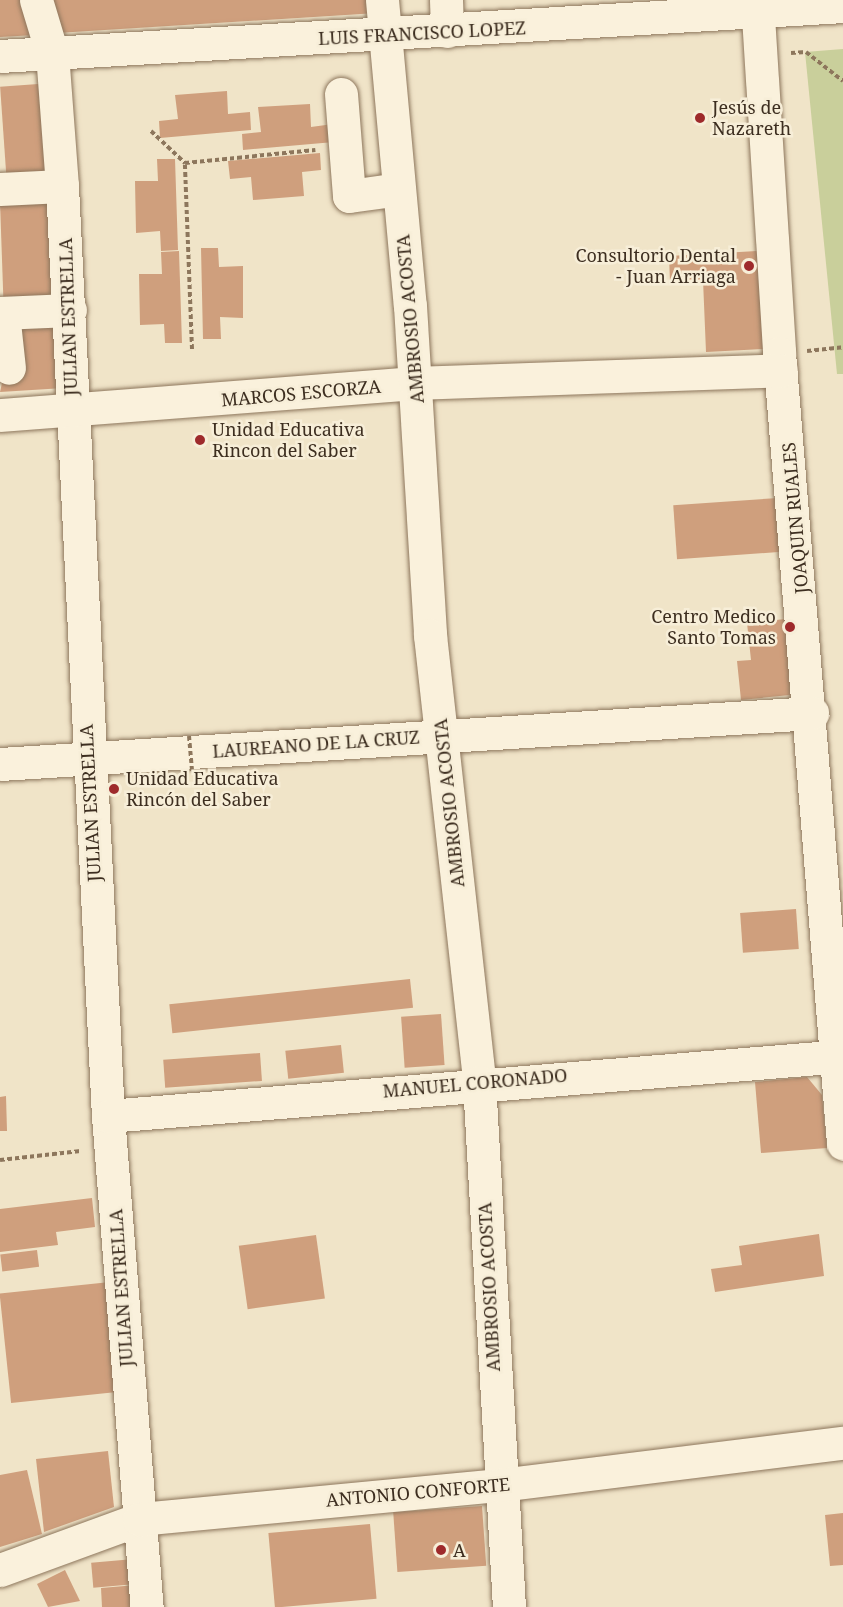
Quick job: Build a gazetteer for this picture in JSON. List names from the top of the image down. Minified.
{"streets":{"street":["LUIS FRANCISCO LOPEZ","JULIAN ESTRELLA","AMBROSIO ACOSTA","MARCOS ESCORZA","JOAQUIN RUALES","LAUREANO DE LA CRUZ","MANUEL CORONADO","ANTONIO CONFORTE"]},"crossings":[["LUIS FRANCISCO LOPEZ","JULIAN ESTRELLA"],["LUIS FRANCISCO LOPEZ","AMBROSIO ACOSTA"],["LUIS FRANCISCO LOPEZ","JOAQUIN RUALES"],["JULIAN ESTRELLA","MARCOS ESCORZA"],["JULIAN ESTRELLA","LAUREANO DE LA CRUZ"],["JULIAN ESTRELLA","MANUEL CORONADO"],["JULIAN ESTRELLA","ANTONIO CONFORTE"],["AMBROSIO ACOSTA","MARCOS ESCORZA"],["AMBROSIO ACOSTA","LAUREANO DE LA CRUZ"],["AMBROSIO ACOSTA","MANUEL CORONADO"],["AMBROSIO ACOSTA","ANTONIO CONFORTE"],["MARCOS ESCORZA","JOAQUIN RUALES"],["JOAQUIN RUALES","LAUREANO DE LA CRUZ"],["JOAQUIN RUALES","MANUEL CORONADO"]],"places":["Jesús de Nazareth","Consultorio Dental - Juan Arriaga","Unidad Educativa Rincon del Saber","Centro Medico Santo Tomas","Unidad Educativa Rincón del Saber","A"]}
